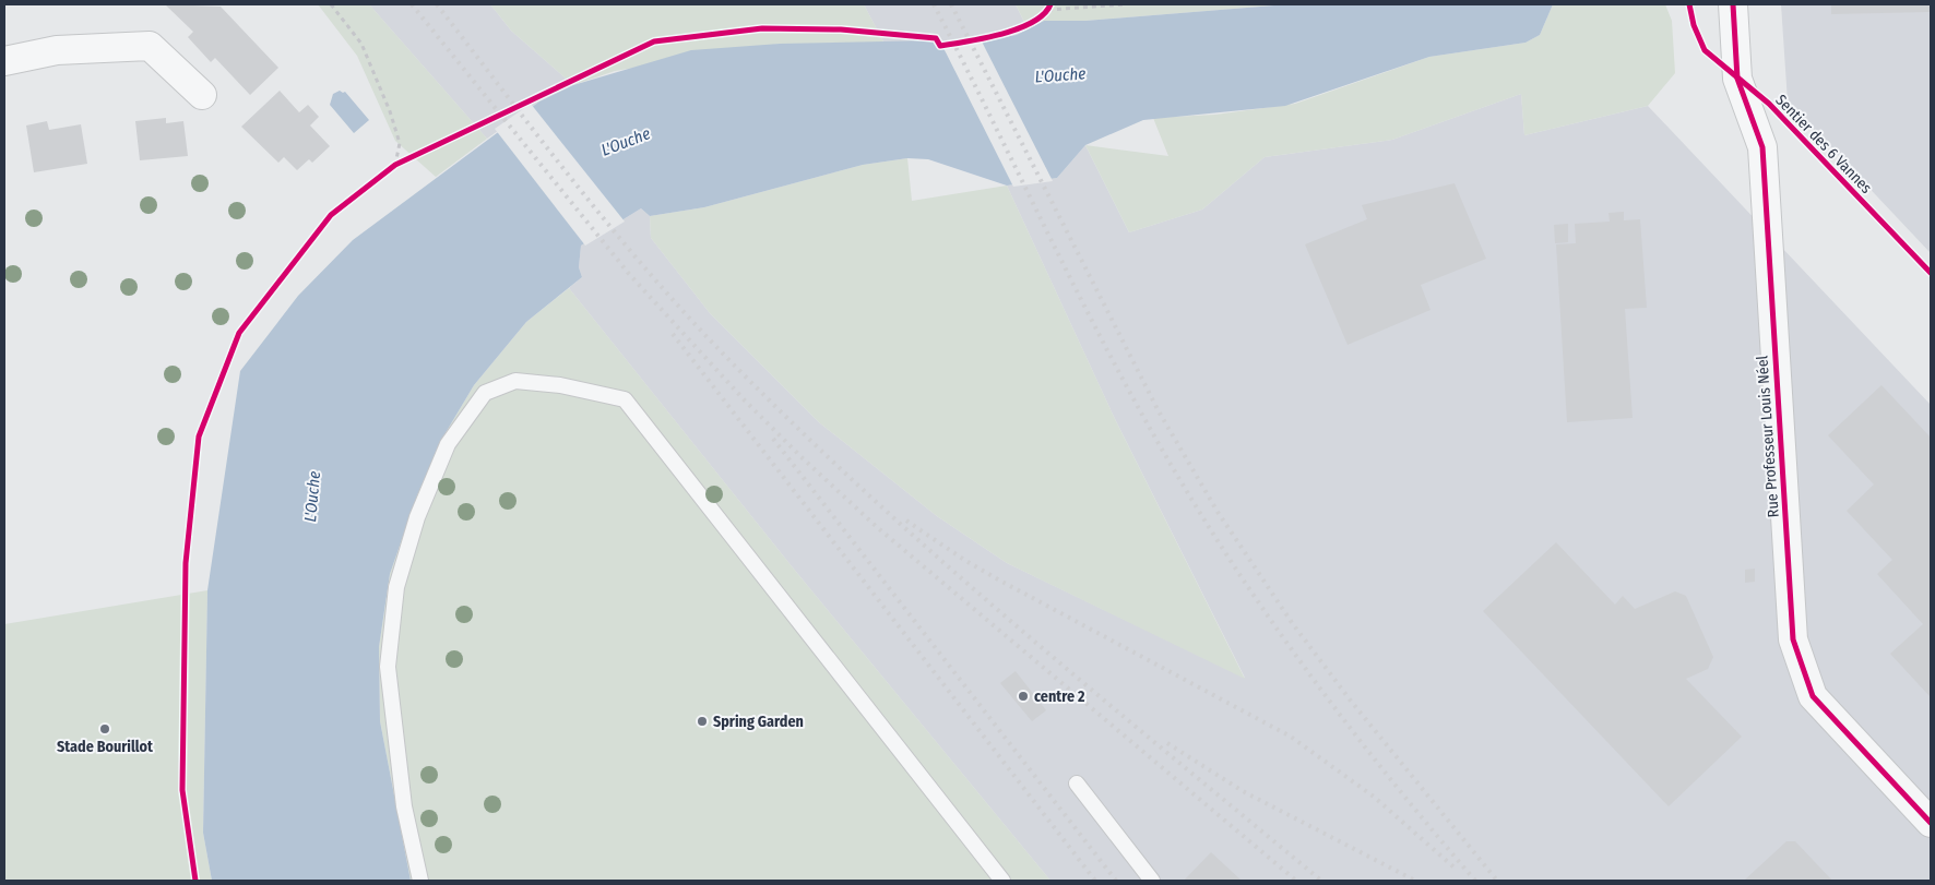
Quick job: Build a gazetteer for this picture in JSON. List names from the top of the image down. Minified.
{"streets":{"street":["Rue Professeur Louis Néel"],"cycle path":["Sentier des 6 Vannes"]},"water":["L'Ouche"],"places":["centre 2","Spring Garden","Stade Bourillot"]}
